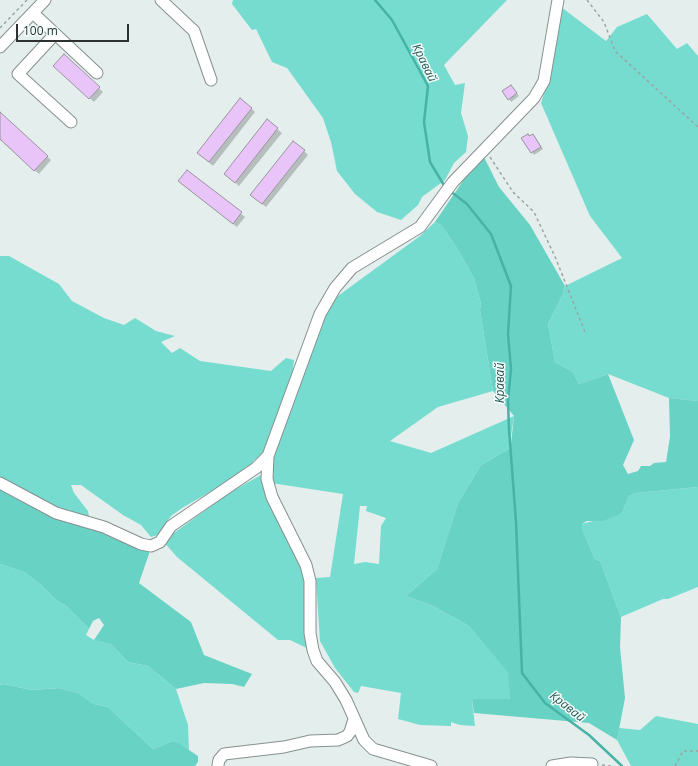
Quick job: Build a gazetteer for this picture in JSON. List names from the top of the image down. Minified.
{"water":["Кравай"],"scale_bar":"100 m"}
